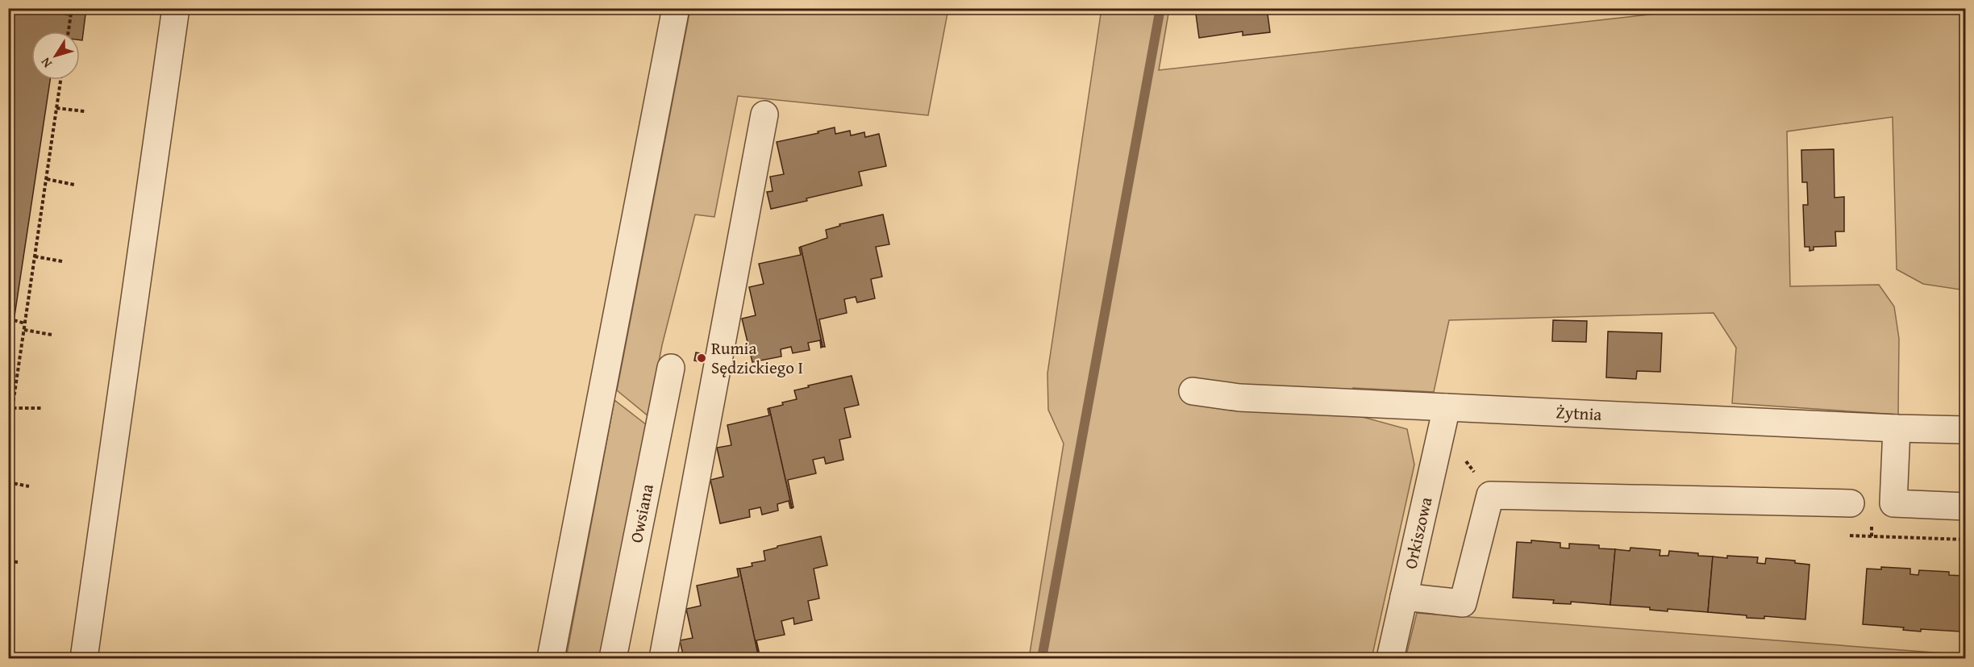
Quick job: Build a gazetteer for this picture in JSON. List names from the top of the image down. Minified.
{"streets":{"street":["Żytnia","Owsiana","Orkiszowa"]},"crossings":[["Żytnia","Orkiszowa"]],"places":["Rumia Sędzickiego I"],"north":"bottom left"}
